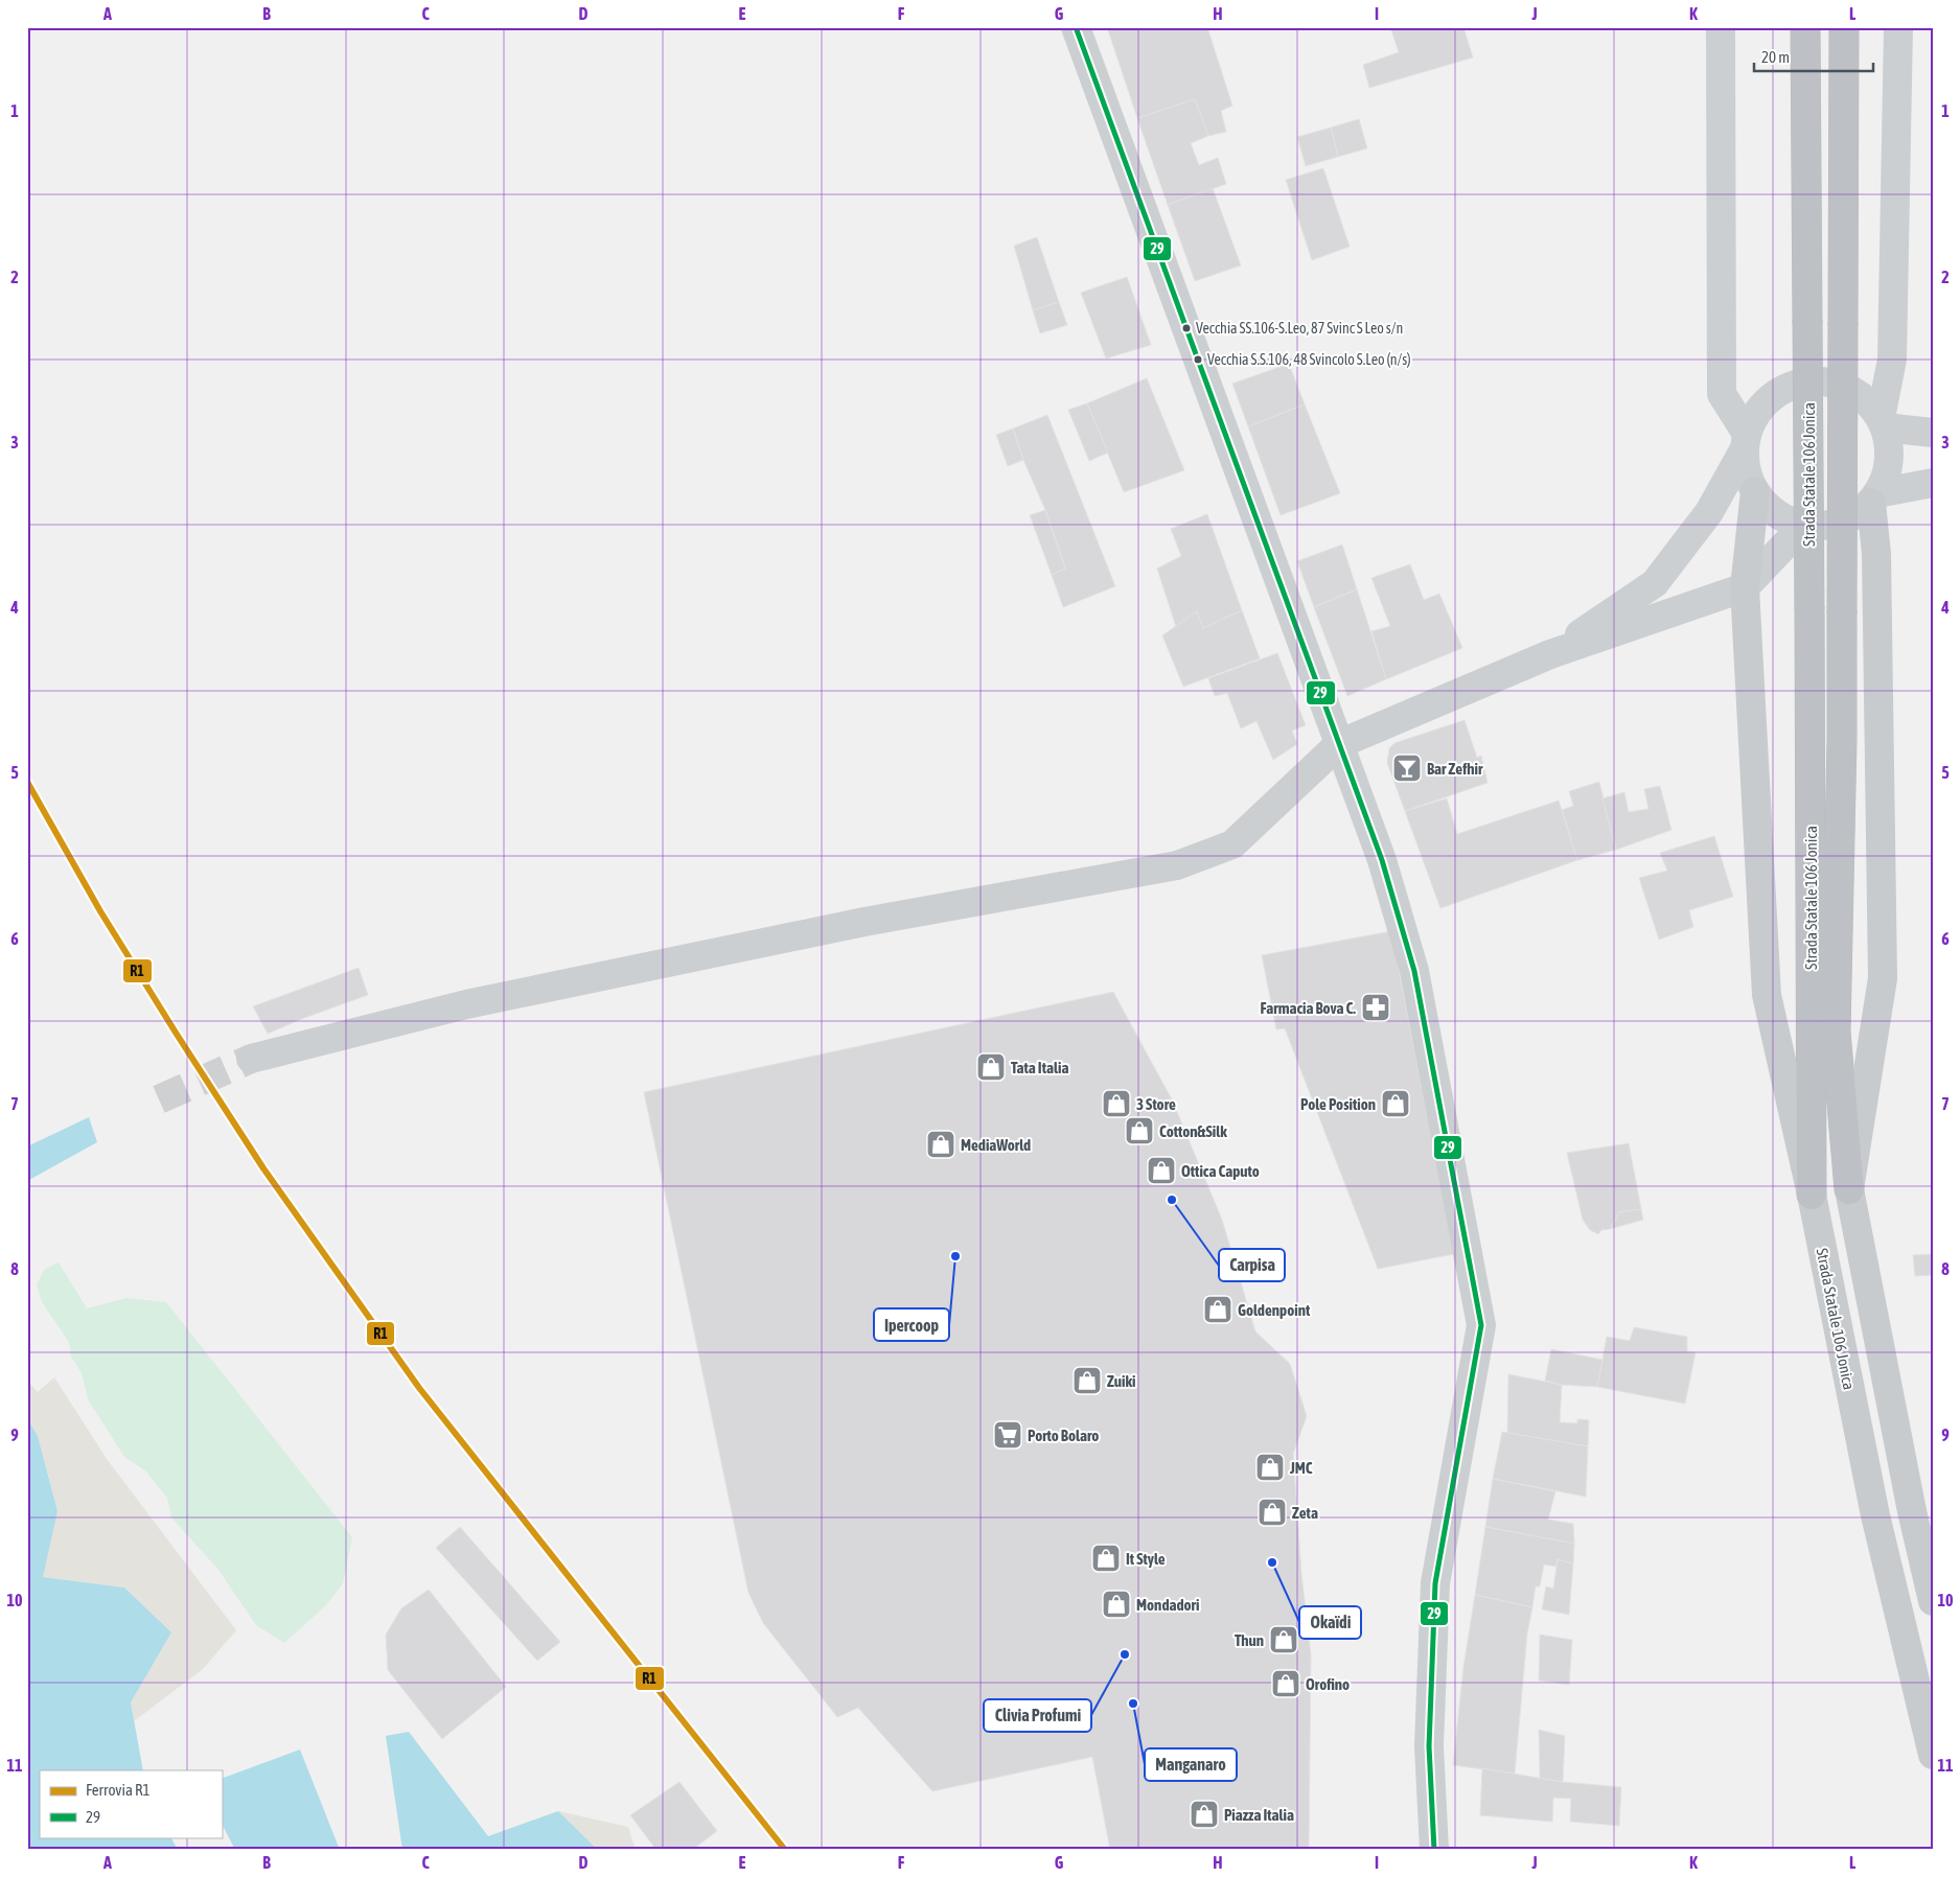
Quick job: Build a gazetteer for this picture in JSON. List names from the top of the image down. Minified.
{"streets":{"highway":["Strada Statale 106 Jonica"]},"places":{"other":["Vecchia SS.106-S.Leo, 87 Svinc S Leo s/n","Vecchia S.S.106, 48 Svincolo S.Leo (n/s)","Carpisa","Ipercoop","Okaïdi","Clivia Profumi","Manganaro"],"bar":["Bar Zefhir"],"pharmacy":["Farmacia Bova C."],"shop":["Tata Italia","3 Store","Pole Position","Cotton&Silk","MediaWorld","Ottica Caputo","Goldenpoint","Zuiki","JMC","Zeta","It Style","Mondadori","Thun","Orofino","Piazza Italia"],"supermarket":["Porto Bolaro"]},"lines":["transit line 29","rail line R1"],"legend":["Ferrovia R1","29"],"scale_bar":"20 m","grid":{"columns":["A","B","C","D","E","F","G","H","I","J","K","L"],"rows":["1","2","3","4","5","6","7","8","9","10","11"]}}
